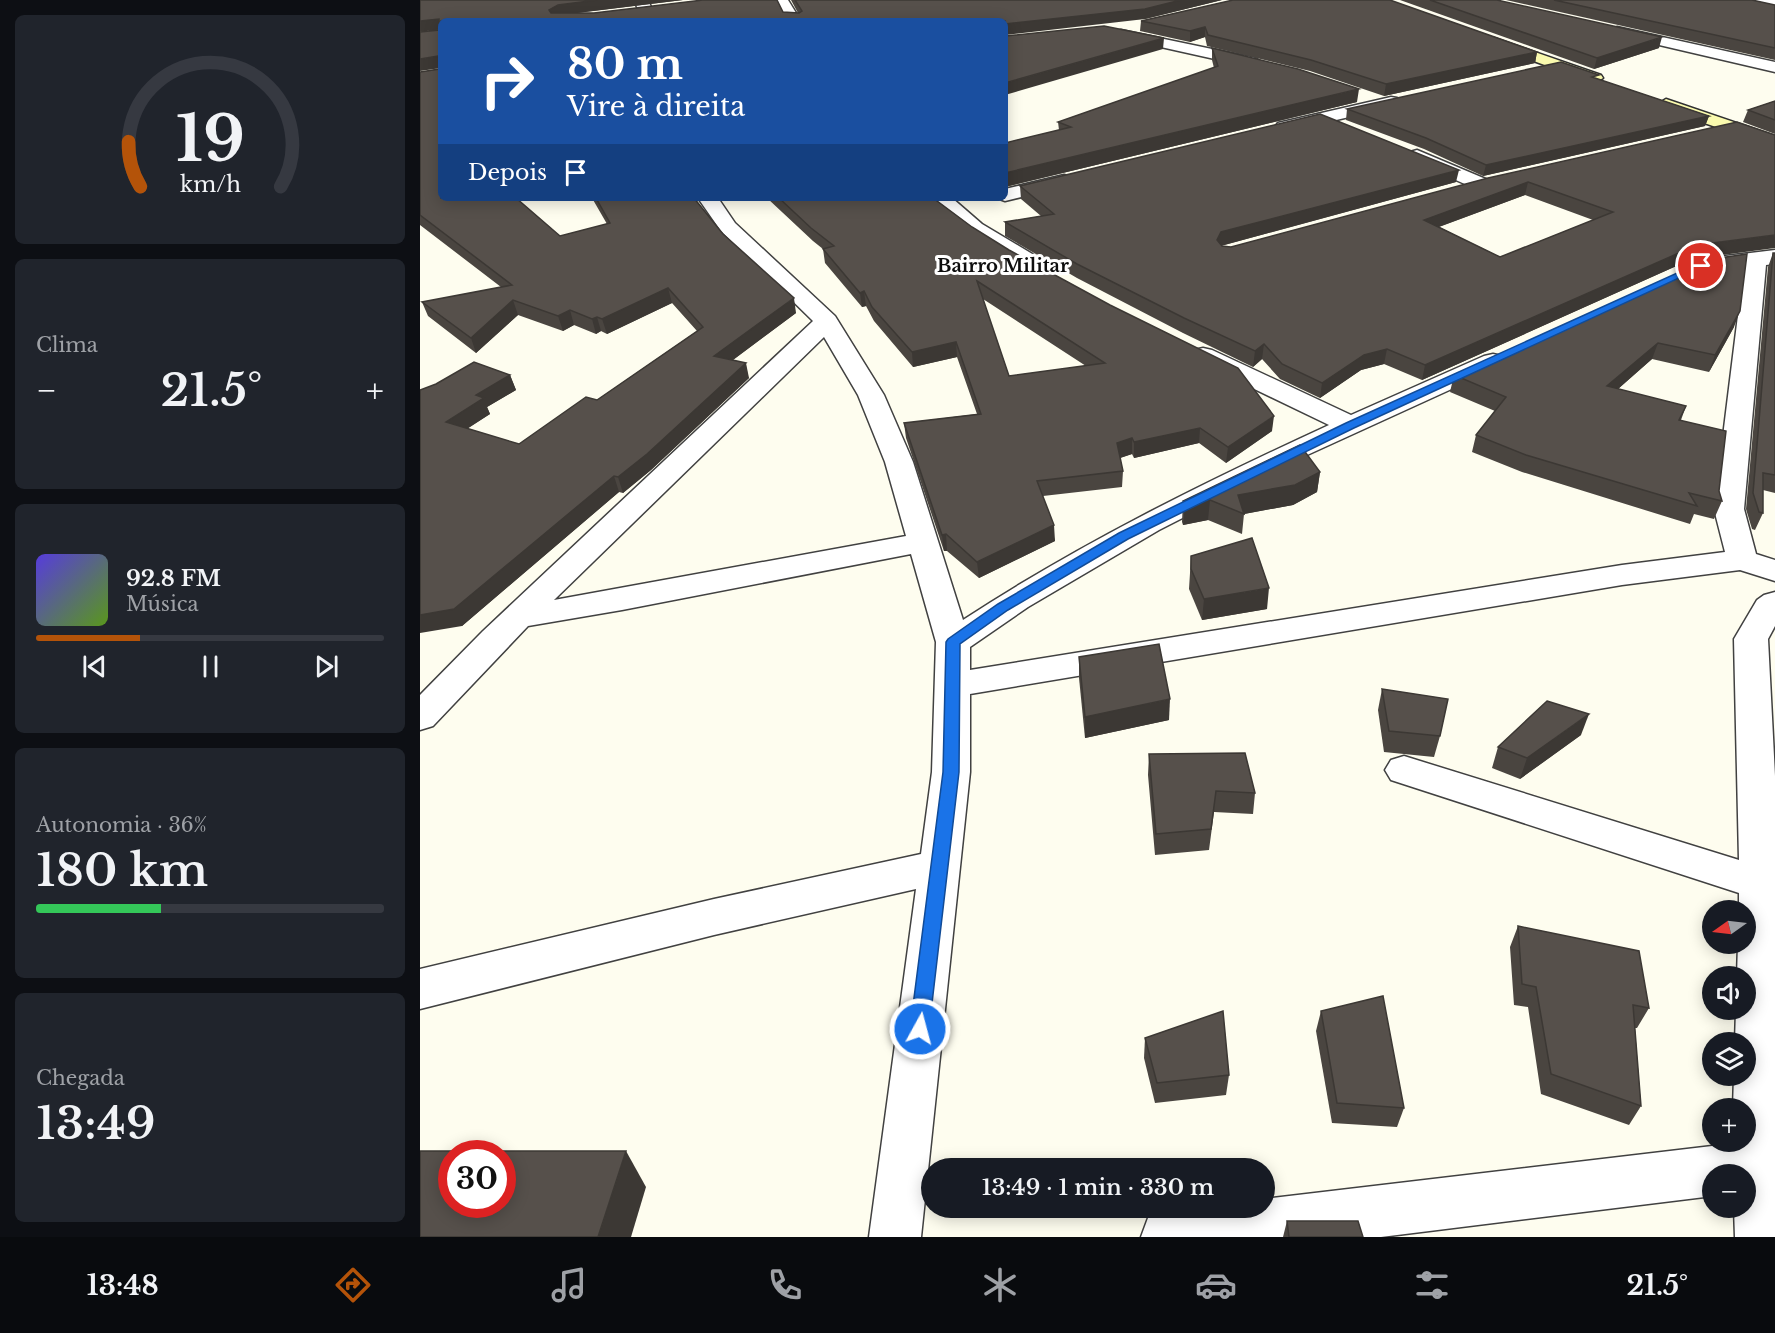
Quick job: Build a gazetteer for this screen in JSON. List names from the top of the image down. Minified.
{"districts":["Bairro Militar"],"north":"left","page":{"turn":["80 m","Vire à direita"],"then":"Depois","tile":["Clima",["Autonomia · 36%","180 km"],["Chegada","13:49"]],"heat":["−","21.5°","+"],"song":["92.8 FM","Música"],"map_buttons":["+","−"],"limit":"30","trip":"13:49 · 1 min · 330 m","tabs":["13:48","21.5°"],"gauge":["19","km/h"]}}
